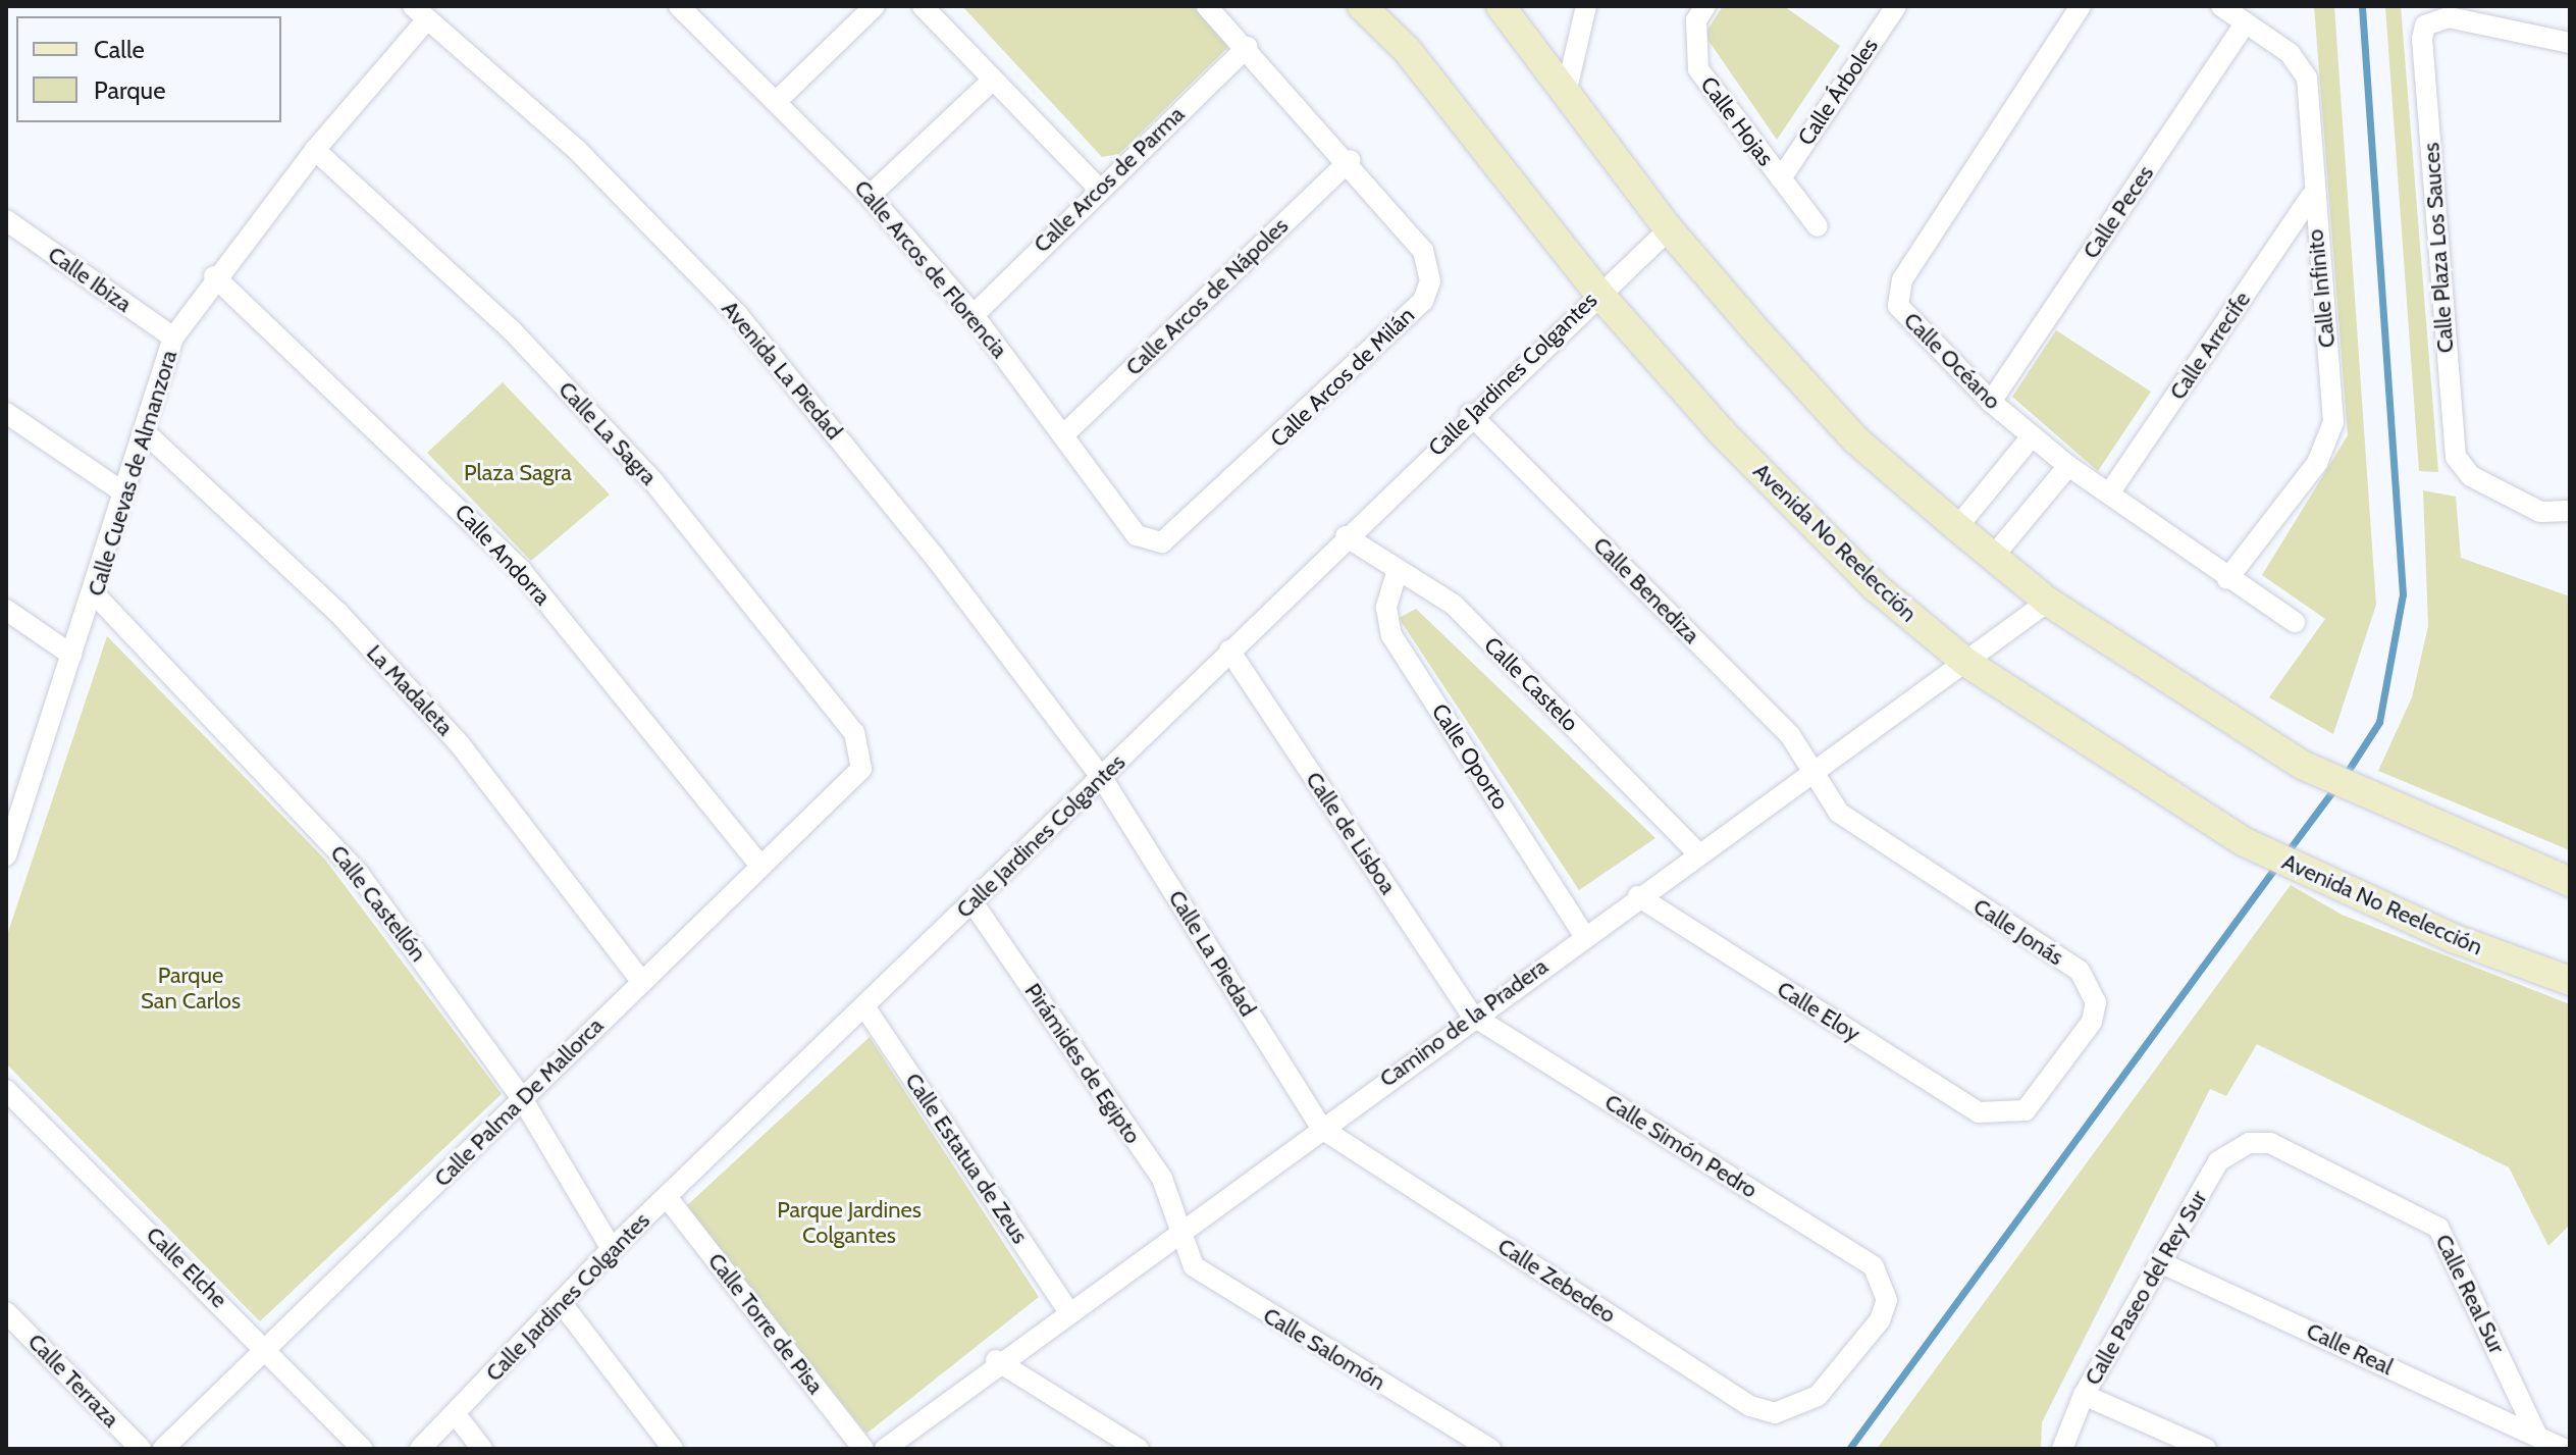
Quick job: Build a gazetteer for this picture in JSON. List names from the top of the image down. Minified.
{"streets":{"main road":["Avenida No Reelección"],"street":["Calle Árboles","Calle Hojas","Calle Arcos de Parma","Calle Peces","Calle Plaza Los Sauces","Calle Arcos de Florencia","Calle Ibiza","Calle Infinito","Calle Arcos de Nápoles","Calle Arrecife","Calle Océano","Avenida La Piedad","Calle Jardines Colgantes","Calle Arcos de Milán","Calle La Sagra","Calle Cuevas de Almanzora","Calle Andorra","Calle Benediza","Calle Castelo","La Madaleta","Calle Oporto","Calle de Lisboa","Calle Castellón","Calle Jonás","Calle La Piedad","Calle Eloy","Camino de la Pradera","Pirámides de Egipto","Calle Palma De Mallorca","Calle Simón Pedro","Calle Estatua de Zeus","Calle Elche","Calle Zebedeo","Calle Paseo del Rey Sur","Calle Real Sur","Calle Torre de Pisa","Calle Salomón","Calle Real","Calle Terraza"]},"crossings":[["Calle Árboles","Calle Hojas"],["Calle Arcos de Parma","Calle Arcos de Florencia"],["Calle Arcos de Parma","Calle Arcos de Milán"],["Calle Peces","Calle Infinito"],["Calle Peces","Calle Océano"],["Calle Arcos de Florencia","Calle Arcos de Nápoles"],["Calle Arcos de Florencia","Calle Arcos de Milán"],["Calle Ibiza","Calle Cuevas de Almanzora"],["Calle Infinito","Calle Arrecife"],["Calle Infinito","Calle Océano"],["Calle Arcos de Nápoles","Calle Arcos de Milán"],["Calle Arrecife","Calle Océano"],["Avenida La Piedad","Calle Jardines Colgantes"],["Avenida La Piedad","Calle Cuevas de Almanzora"],["Avenida La Piedad","Calle La Piedad"],["Calle Jardines Colgantes","Avenida No Reelección"],["Calle Jardines Colgantes","Calle Benediza"],["Calle Jardines Colgantes","Calle Castelo"],["Calle Jardines Colgantes","Calle de Lisboa"],["Calle Jardines Colgantes","Calle Castellón"],["Calle Jardines Colgantes","Calle La Piedad"],["Calle Jardines Colgantes","Pirámides de Egipto"],["Calle Jardines Colgantes","Calle Estatua de Zeus"],["Calle Jardines Colgantes","Calle Torre de Pisa"],["Calle La Sagra","Calle Cuevas de Almanzora"],["Calle La Sagra","Calle Palma De Mallorca"],["Calle Cuevas de Almanzora","Calle Andorra"],["Calle Cuevas de Almanzora","La Madaleta"],["Calle Cuevas de Almanzora","Calle Castellón"],["Avenida No Reelección","Camino de la Pradera"],["Calle Andorra","Calle Palma De Mallorca"],["Calle Benediza","Calle Jonás"],["Calle Benediza","Camino de la Pradera"],["Calle Castelo","Calle Oporto"],["Calle Castelo","Camino de la Pradera"],["La Madaleta","Calle Palma De Mallorca"],["Calle Oporto","Camino de la Pradera"],["Calle de Lisboa","Camino de la Pradera"],["Calle de Lisboa","Calle Simón Pedro"],["Calle Castellón","Calle Palma De Mallorca"],["Calle Jonás","Calle Eloy"],["Calle Jonás","Camino de la Pradera"],["Calle La Piedad","Camino de la Pradera"],["Calle La Piedad","Calle Zebedeo"],["Calle Eloy","Camino de la Pradera"],["Camino de la Pradera","Pirámides de Egipto"],["Camino de la Pradera","Calle Simón Pedro"],["Camino de la Pradera","Calle Estatua de Zeus"],["Camino de la Pradera","Calle Zebedeo"],["Camino de la Pradera","Calle Salomón"],["Pirámides de Egipto","Calle Salomón"],["Calle Palma De Mallorca","Calle Elche"],["Calle Simón Pedro","Calle Zebedeo"],["Calle Paseo del Rey Sur","Calle Real Sur"],["Calle Paseo del Rey Sur","Calle Real"],["Calle Real Sur","Calle Real"]],"parks":["Plaza Sagra","Parque San Carlos","Parque Jardines Colgantes"],"legend":["Calle","Parque"]}
